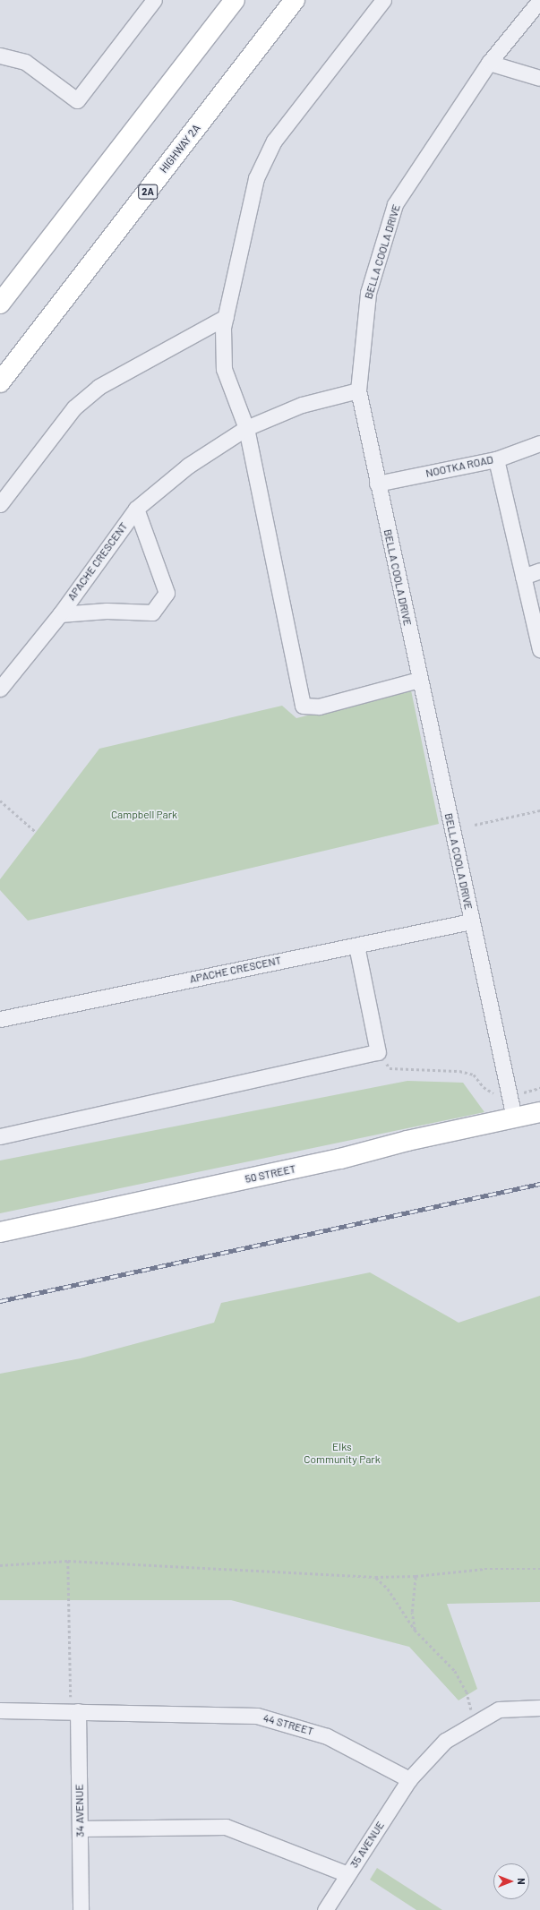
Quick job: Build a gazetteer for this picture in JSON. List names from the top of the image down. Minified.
{"streets":{"main road":["HIGHWAY 2A","2A","50 STREET"],"street":["BELLA COOLA DRIVE","NOOTKA ROAD","APACHE CRESCENT","44 STREET","34 AVENUE","35 AVENUE"]},"crossings":[["BELLA COOLA DRIVE","NOOTKA ROAD"],["BELLA COOLA DRIVE","APACHE CRESCENT"],["BELLA COOLA DRIVE","50 STREET"],["44 STREET","34 AVENUE"],["44 STREET","35 AVENUE"]],"parks":["Campbell Park","Elks Community Park"],"north":"right"}
